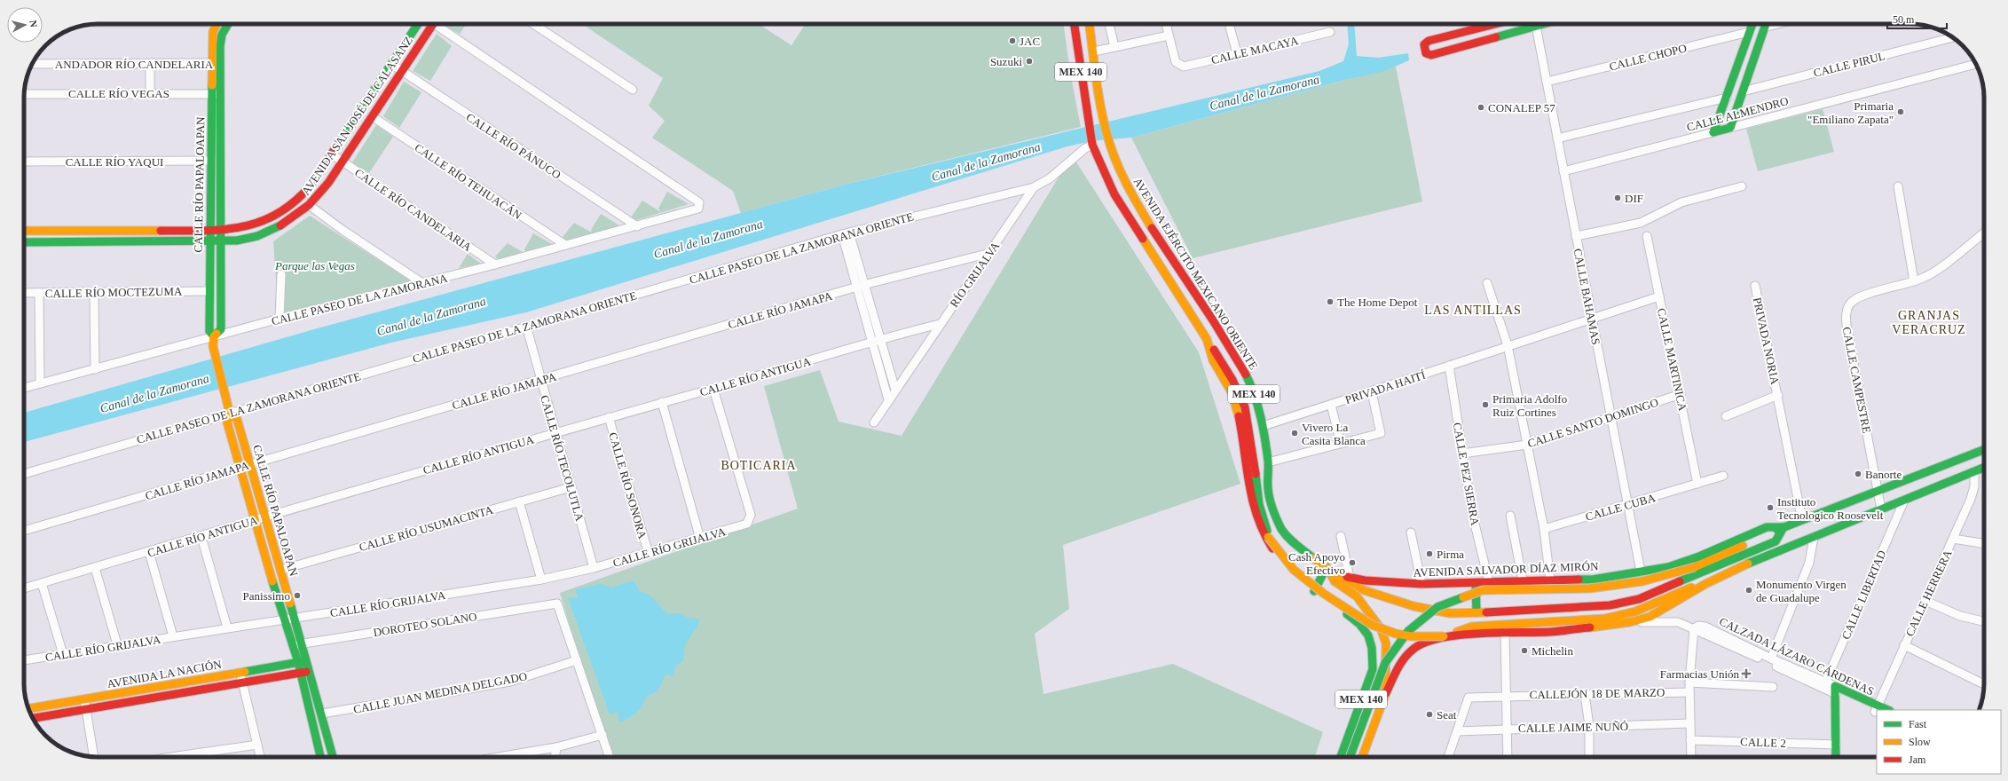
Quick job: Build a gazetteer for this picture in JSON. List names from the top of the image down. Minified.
{"streets":{"main road":["MEX 140","CALLE ALMENDRO","AVENIDA SAN JOSÉ DE CALASANZ","CALLE RÍO PAPALOAPAN","AVENIDA EJÉRCITO MEXICANO ORIENTE","AVENIDA SALVADOR DÍAZ MIRÓN","CALZADA LÁZARO CÁRDENAS","AVENIDA LA NACIÓN"],"street":["CALLE MACAYA","CALLE CHOPO","ANDADOR RÍO CANDELARIA","CALLE PIRUL","CALLE RÍO VEGAS","CALLE RÍO PÁNUCO","CALLE RÍO YAQUI","CALLE RÍO TEHUACÁN","CALLE RÍO CANDELARIA","CALLE PASEO DE LA ZAMORANA ORIENTE","RÍO GRIJALVA","CALLE RÍO MOCTEZUMA","CALLE BAHAMAS","CALLE PASEO DE LA ZAMORANA","CALLE RÍO JAMAPA","PRIVADA NORIA","CALLE MARTINICA","CALLE RÍO ANTIGUA","CALLE CAMPESTRE","PRIVADA HAITÍ","CALLE SANTO DOMINGO","CALLE RÍO TECOLUTLA","CALLE PEZ SIERRA","CALLE RÍO SONORA","CALLE CUBA","CALLE RÍO USUMACINTA","CALLE RÍO GRIJALVA","CALLE HERRERA","CALLE LIBERTAD","DOROTEO SOLANO","CALLE JUAN MEDINA DELGADO","CALLEJÓN 18 DE MARZO","CALLE JAIME NUÑÓ","CALLE 2"]},"crossings":[["CALLE CHOPO","CALLE BAHAMAS"],["ANDADOR RÍO CANDELARIA","CALLE RÍO PAPALOAPAN"],["MEX 140","AVENIDA EJÉRCITO MEXICANO ORIENTE"],["MEX 140","RÍO GRIJALVA"],["CALLE RÍO VEGAS","CALLE RÍO PAPALOAPAN"],["CALLE ALMENDRO","CALLE BAHAMAS"],["AVENIDA SAN JOSÉ DE CALASANZ","CALLE RÍO PÁNUCO"],["AVENIDA SAN JOSÉ DE CALASANZ","CALLE RÍO TEHUACÁN"],["AVENIDA SAN JOSÉ DE CALASANZ","CALLE RÍO PAPALOAPAN"],["AVENIDA SAN JOSÉ DE CALASANZ","CALLE RÍO CANDELARIA"],["CALLE RÍO PÁNUCO","CALLE PASEO DE LA ZAMORANA"],["CALLE RÍO YAQUI","CALLE RÍO PAPALOAPAN"],["CALLE RÍO TEHUACÁN","CALLE PASEO DE LA ZAMORANA"],["CALLE RÍO PAPALOAPAN","CALLE PASEO DE LA ZAMORANA ORIENTE"],["CALLE RÍO PAPALOAPAN","CALLE RÍO MOCTEZUMA"],["CALLE RÍO PAPALOAPAN","CALLE PASEO DE LA ZAMORANA"],["CALLE RÍO PAPALOAPAN","CALLE RÍO JAMAPA"],["CALLE RÍO PAPALOAPAN","CALLE RÍO ANTIGUA"],["CALLE RÍO PAPALOAPAN","CALLE RÍO USUMACINTA"],["CALLE RÍO PAPALOAPAN","CALLE RÍO GRIJALVA"],["CALLE RÍO CANDELARIA","CALLE PASEO DE LA ZAMORANA"],["CALLE PASEO DE LA ZAMORANA ORIENTE","RÍO GRIJALVA"],["CALLE PASEO DE LA ZAMORANA ORIENTE","CALLE RÍO TECOLUTLA"],["AVENIDA EJÉRCITO MEXICANO ORIENTE","PRIVADA HAITÍ"],["AVENIDA EJÉRCITO MEXICANO ORIENTE","AVENIDA SALVADOR DÍAZ MIRÓN"],["RÍO GRIJALVA","CALLE RÍO JAMAPA"],["RÍO GRIJALVA","CALLE RÍO ANTIGUA"],["CALLE BAHAMAS","PRIVADA HAITÍ"],["CALLE BAHAMAS","CALLE SANTO DOMINGO"],["CALLE BAHAMAS","CALLE CUBA"],["CALLE BAHAMAS","AVENIDA SALVADOR DÍAZ MIRÓN"],["CALLE RÍO JAMAPA","CALLE RÍO TECOLUTLA"],["PRIVADA NORIA","AVENIDA SALVADOR DÍAZ MIRÓN"],["CALLE MARTINICA","PRIVADA HAITÍ"],["CALLE MARTINICA","CALLE SANTO DOMINGO"],["CALLE MARTINICA","CALLE CUBA"],["CALLE RÍO ANTIGUA","CALLE RÍO TECOLUTLA"],["CALLE RÍO ANTIGUA","CALLE RÍO SONORA"],["CALLE RÍO ANTIGUA","CALLE RÍO GRIJALVA"],["CALLE CAMPESTRE","AVENIDA SALVADOR DÍAZ MIRÓN"],["PRIVADA HAITÍ","CALLE PEZ SIERRA"],["CALLE SANTO DOMINGO","CALLE PEZ SIERRA"],["CALLE RÍO TECOLUTLA","CALLE RÍO USUMACINTA"],["CALLE RÍO TECOLUTLA","CALLE RÍO GRIJALVA"],["CALLE PEZ SIERRA","AVENIDA SALVADOR DÍAZ MIRÓN"],["CALLE RÍO SONORA","CALLE RÍO GRIJALVA"],["CALLE HERRERA","CALZADA LÁZARO CÁRDENAS"],["CALLE LIBERTAD","CALZADA LÁZARO CÁRDENAS"],["DOROTEO SOLANO","CALLE JUAN MEDINA DELGADO"],["CALLEJÓN 18 DE MARZO","CALLE JAIME NUÑÓ"]],"districts":["LAS ANTILLAS","GRANJAS VERACRUZ","BOTICARIA"],"water":["Canal de la Zamorana"],"parks":["Parque las Vegas"],"places":{"other":["JAC","Suzuki","CONALEP 57","Primaria \"Emiliano Zapata\"","DIF","The Home Depot","Primaria Adolfo Ruiz Cortines","Vivero La Casita Blanca","Banorte","Instituto Tecnologico Roosevelt","Pirma","Cash Apoyo Efectivo","Monumento Virgen de Guadalupe","Panissimo","Michelin","Seat"],"health":["Farmacias Unión"]},"legend":["Fast","Slow","Jam"],"scale_bar":"50 m","north":"right"}
